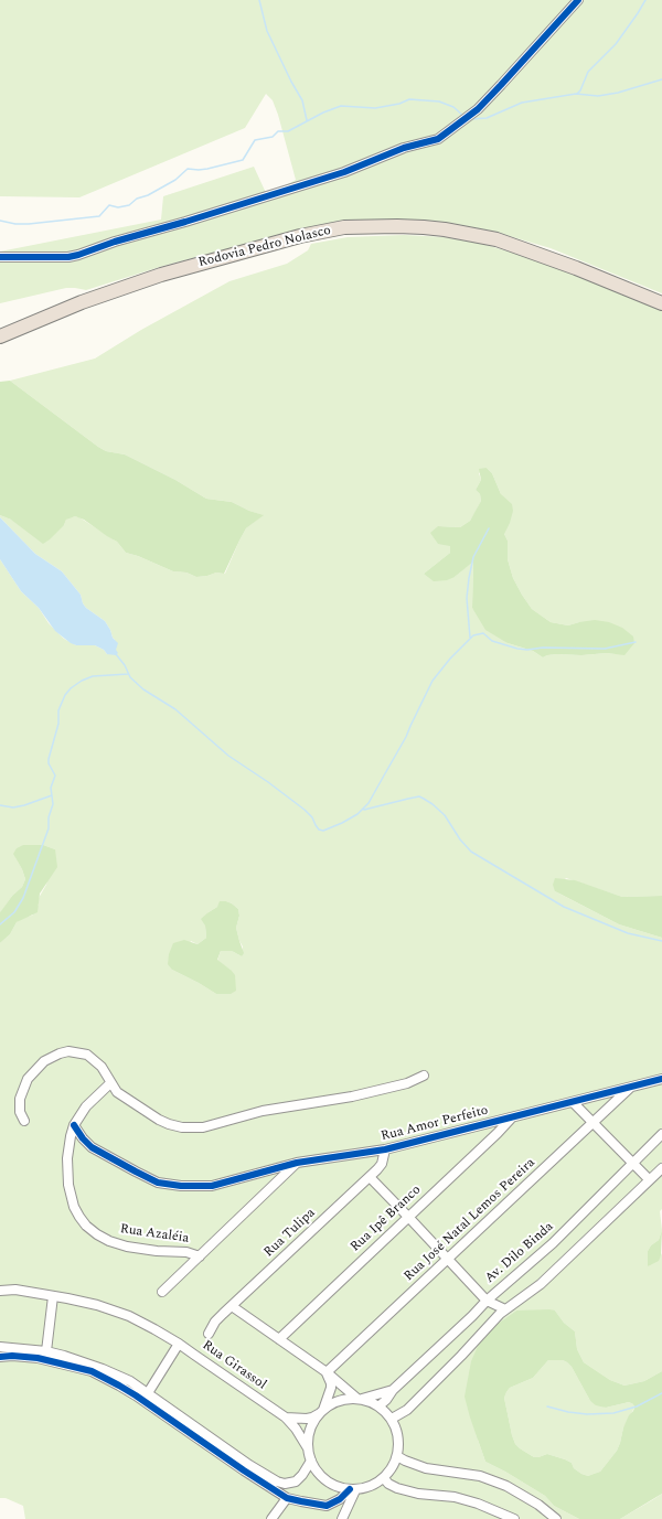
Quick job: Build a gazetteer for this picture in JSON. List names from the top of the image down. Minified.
{"streets":{"highway":["Rodovia Pedro Nolasco"],"street":["Rua Amor Perfeito","Rua Ipê Branco","Rua José Natal Lemos Pereira","Rua Tulipa","Rua Azaléia","Av. Dilo Binda","Rua Girassol"]},"crossings":[["Rua Amor Perfeito","Rua Ipê Branco"],["Rua Amor Perfeito","Rua José Natal Lemos Pereira"],["Rua Amor Perfeito","Rua Tulipa"],["Rua Amor Perfeito","Rua Azaléia"],["Av. Dilo Binda","Rua Girassol"]]}
